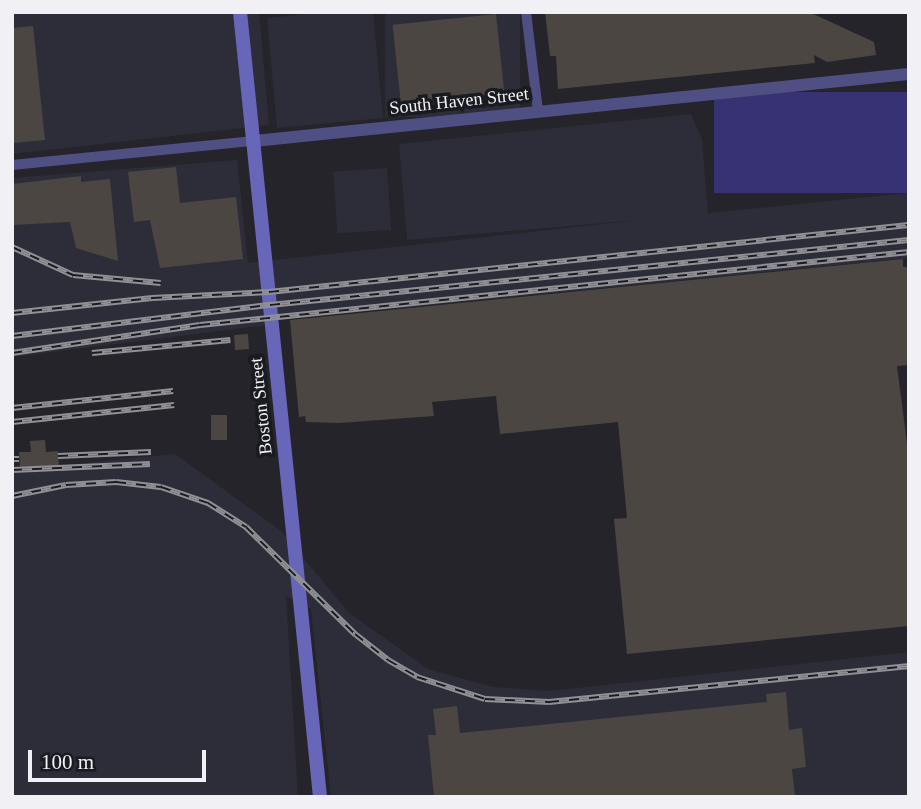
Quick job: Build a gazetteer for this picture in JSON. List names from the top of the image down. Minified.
{"streets":{"main road":["Boston Street"],"street":["South Haven Street"]},"crossings":[["South Haven Street","Boston Street"]],"scale_bar":"100 m"}
